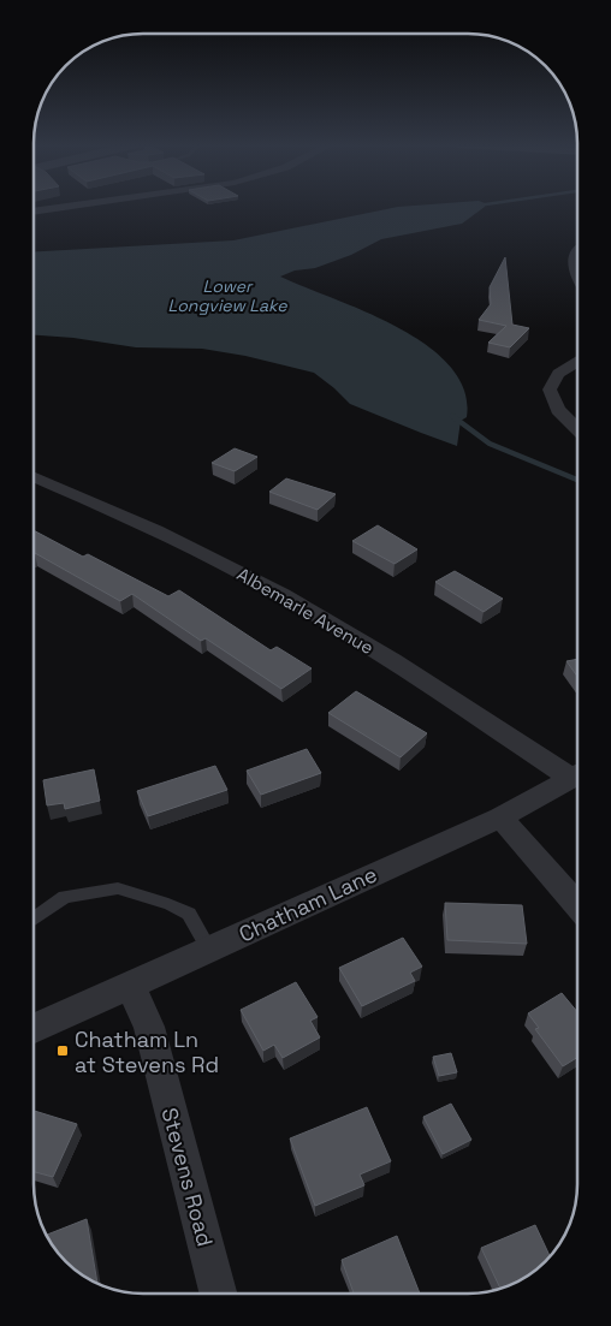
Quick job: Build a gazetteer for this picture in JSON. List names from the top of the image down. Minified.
{"streets":{"street":["Albemarle Avenue","Chatham Lane","Stevens Road"]},"crossings":[["Chatham Lane","Stevens Road"]],"water":["Lower Longview Lake"],"places":{"transit":["Chatham Ln at Stevens Rd"]}}
